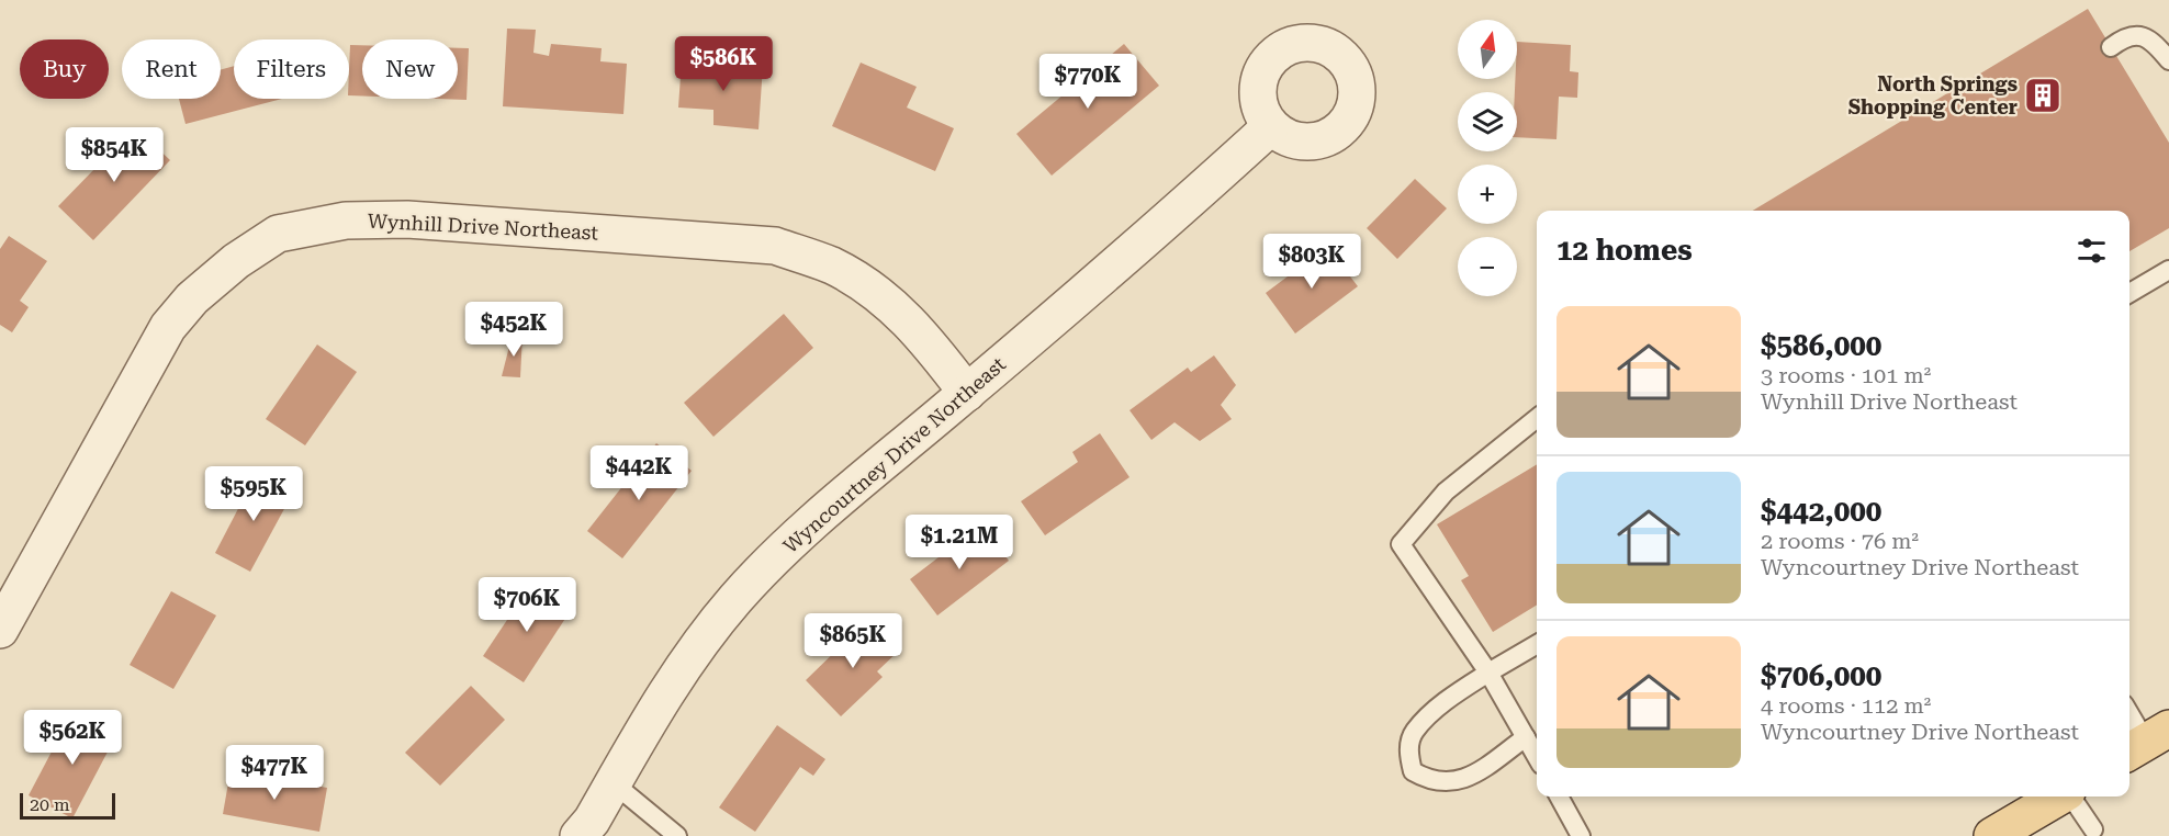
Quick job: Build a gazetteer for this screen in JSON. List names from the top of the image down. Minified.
{"streets":{"street":["Wynhill Drive Northeast","Wyncourtney Drive Northeast"]},"crossings":[["Wynhill Drive Northeast","Wyncourtney Drive Northeast"]],"places":{"building":["North Springs Shopping Center"]},"scale_bar":"20 m","north":"top","page":{"map_buttons":["+","−"],"price":["$586K","$770K","$854K","$803K","$452K","$442K","$595K","$1.21M","$706K","$865K","$562K","$477K"],"chip":["Buy","Rent","Filters","New"],"heading":"12 homes","list":[{"name":"$586,000","note":"3 rooms · 101 m² · Wynhill Drive Northeast"},{"name":"$442,000","note":"2 rooms · 76 m² · Wyncourtney Drive Northeast"},{"name":"$706,000","note":"4 rooms · 112 m² · Wyncourtney Drive Northeast"}],"scale":"20 m"}}
